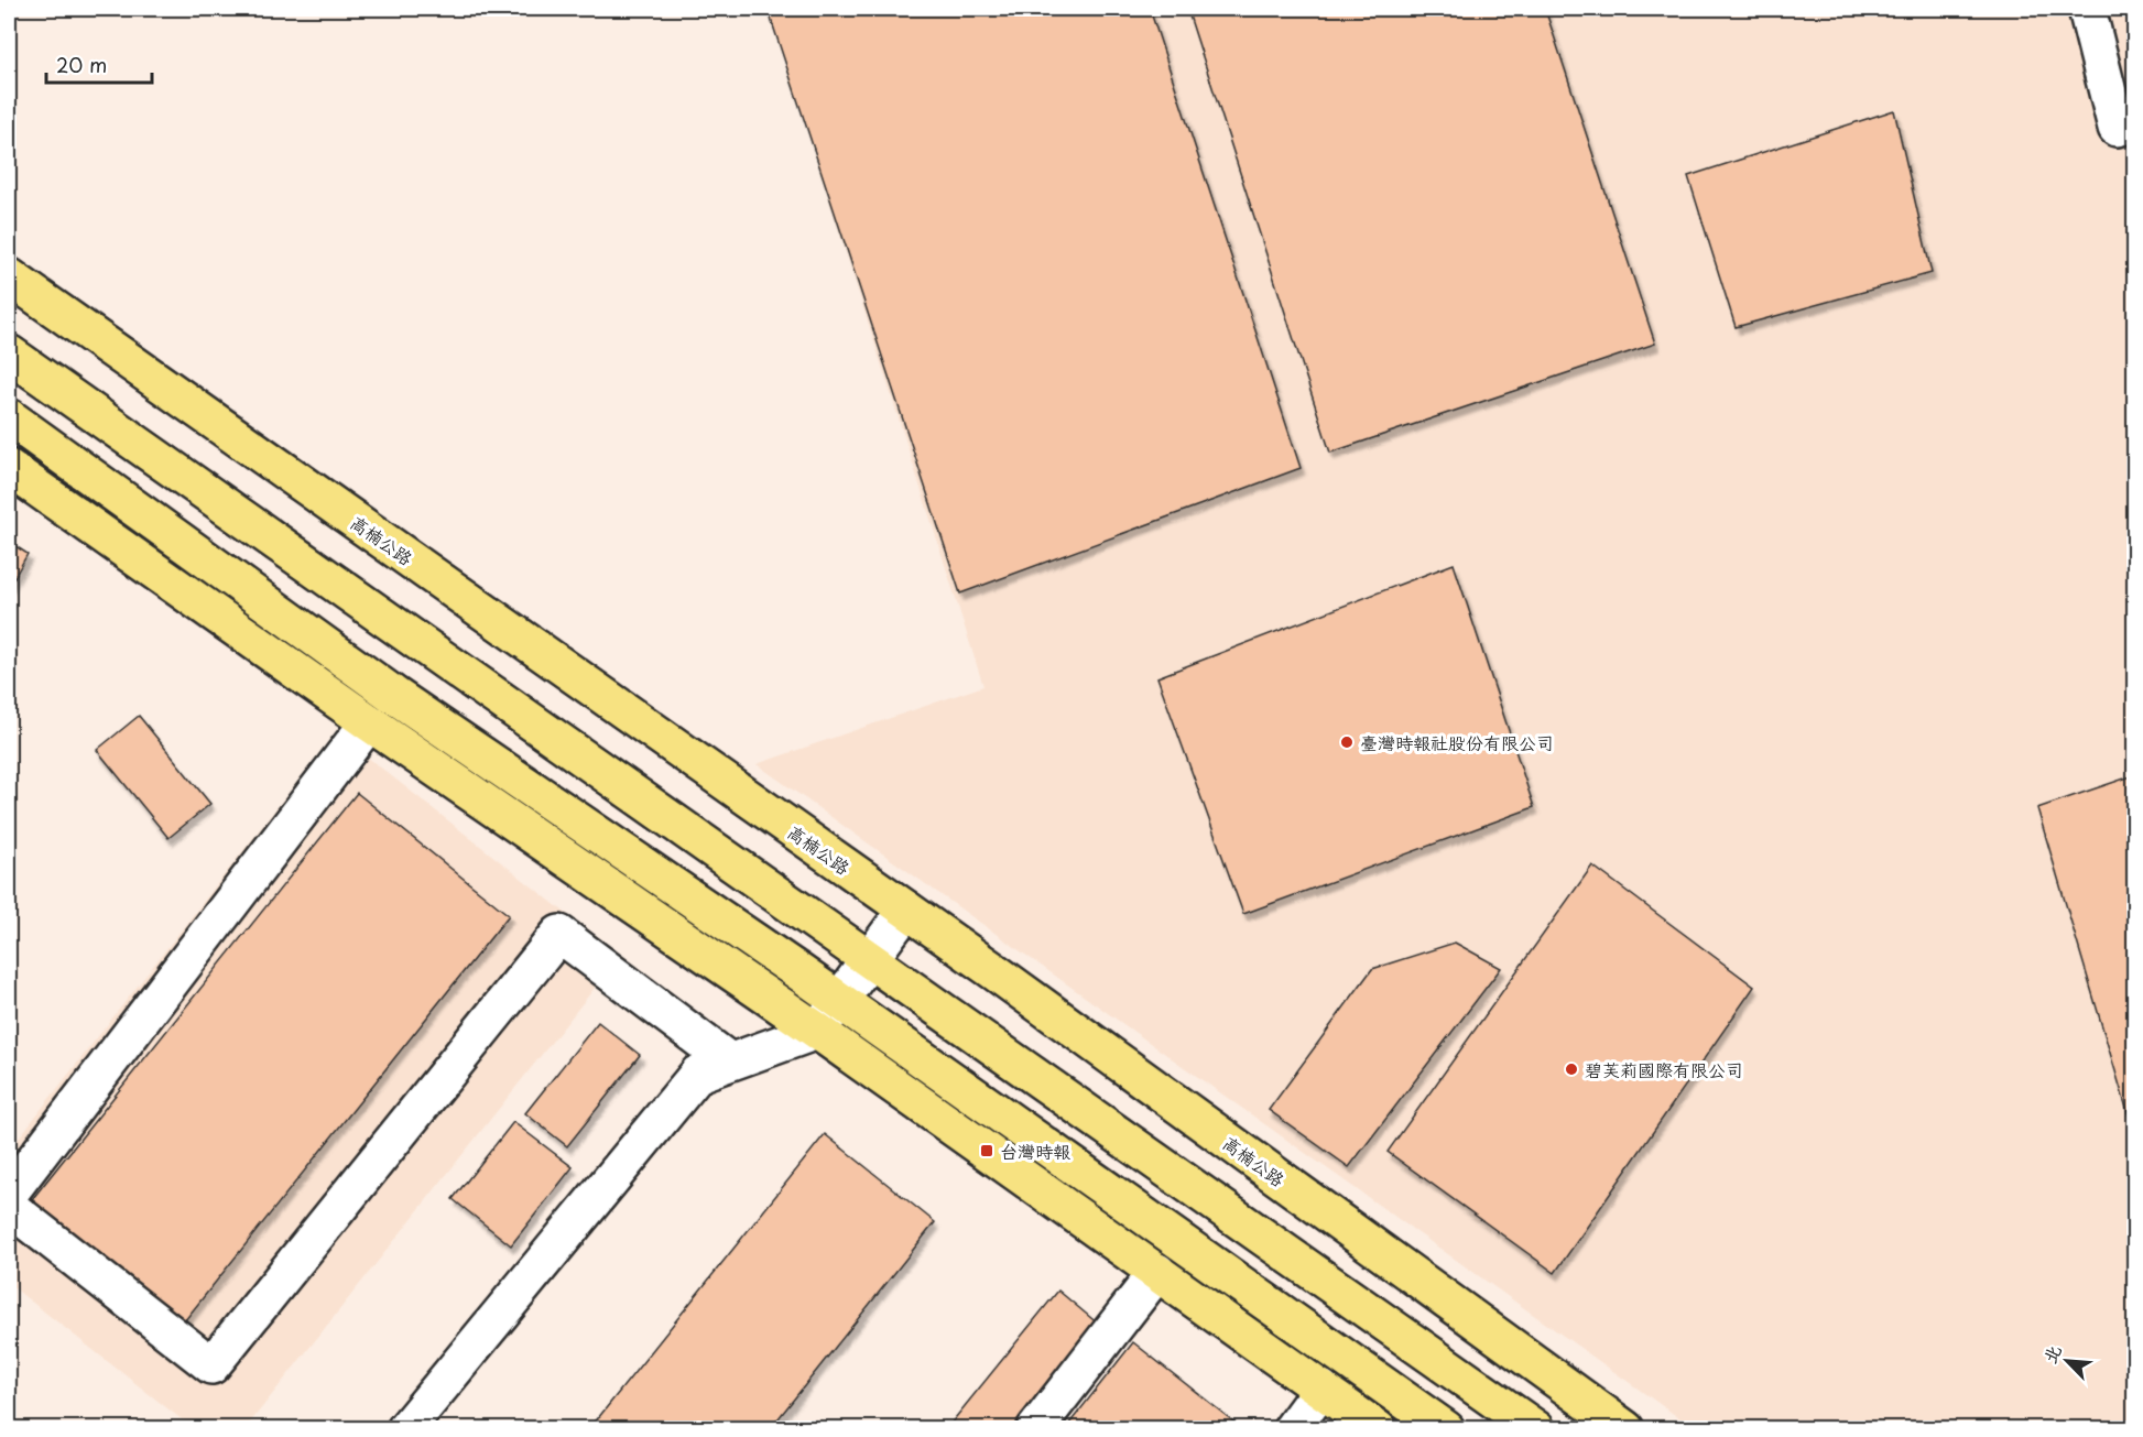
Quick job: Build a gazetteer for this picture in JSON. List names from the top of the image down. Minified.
{"streets":{"main road":["高楠公路"]},"places":{"other":["臺灣時報社股份有限公司","碧芙莉國際有限公司"],"transit":["台灣時報"]},"scale_bar":"20 m","north":"top left"}
